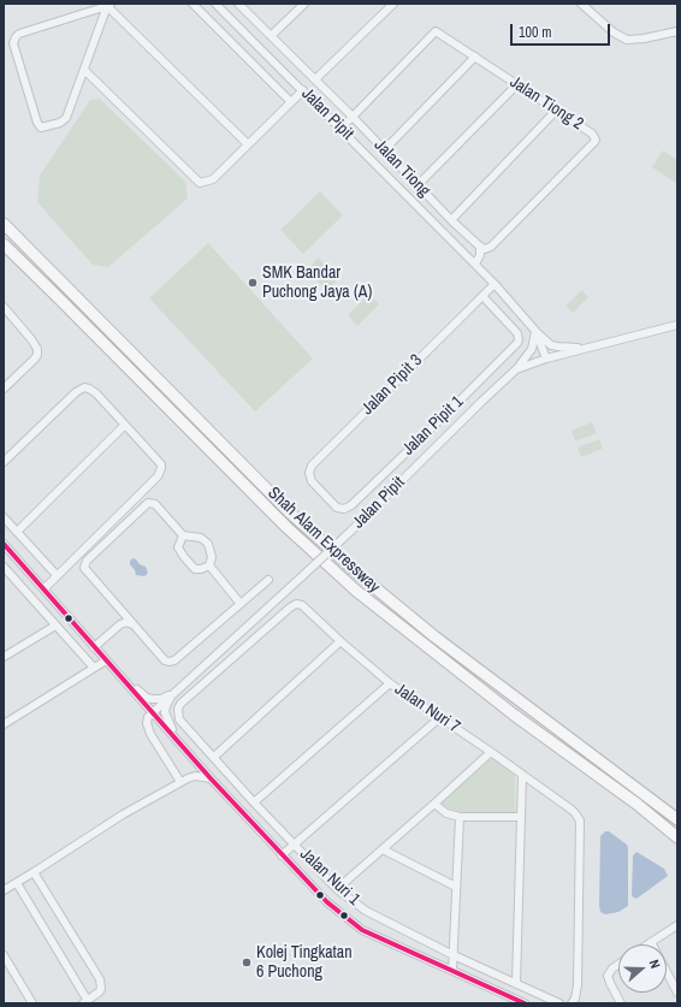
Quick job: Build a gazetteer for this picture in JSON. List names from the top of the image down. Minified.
{"streets":{"highway":["Shah Alam Expressway"],"street":["Jalan Tiong 2","Jalan Pipit","Jalan Tiong","Jalan Pipit 3","Jalan Pipit 1","Jalan Nuri 7","Jalan Nuri 1"]},"crossings":[["Jalan Tiong 2","Jalan Tiong"],["Jalan Pipit","Jalan Pipit 3"],["Jalan Pipit 3","Jalan Pipit 1"],["Jalan Nuri 7","Jalan Nuri 1"]],"places":["SMK Bandar Puchong Jaya (A)","Kolej Tingkatan 6 Puchong"],"scale_bar":"100 m","north":"right"}
